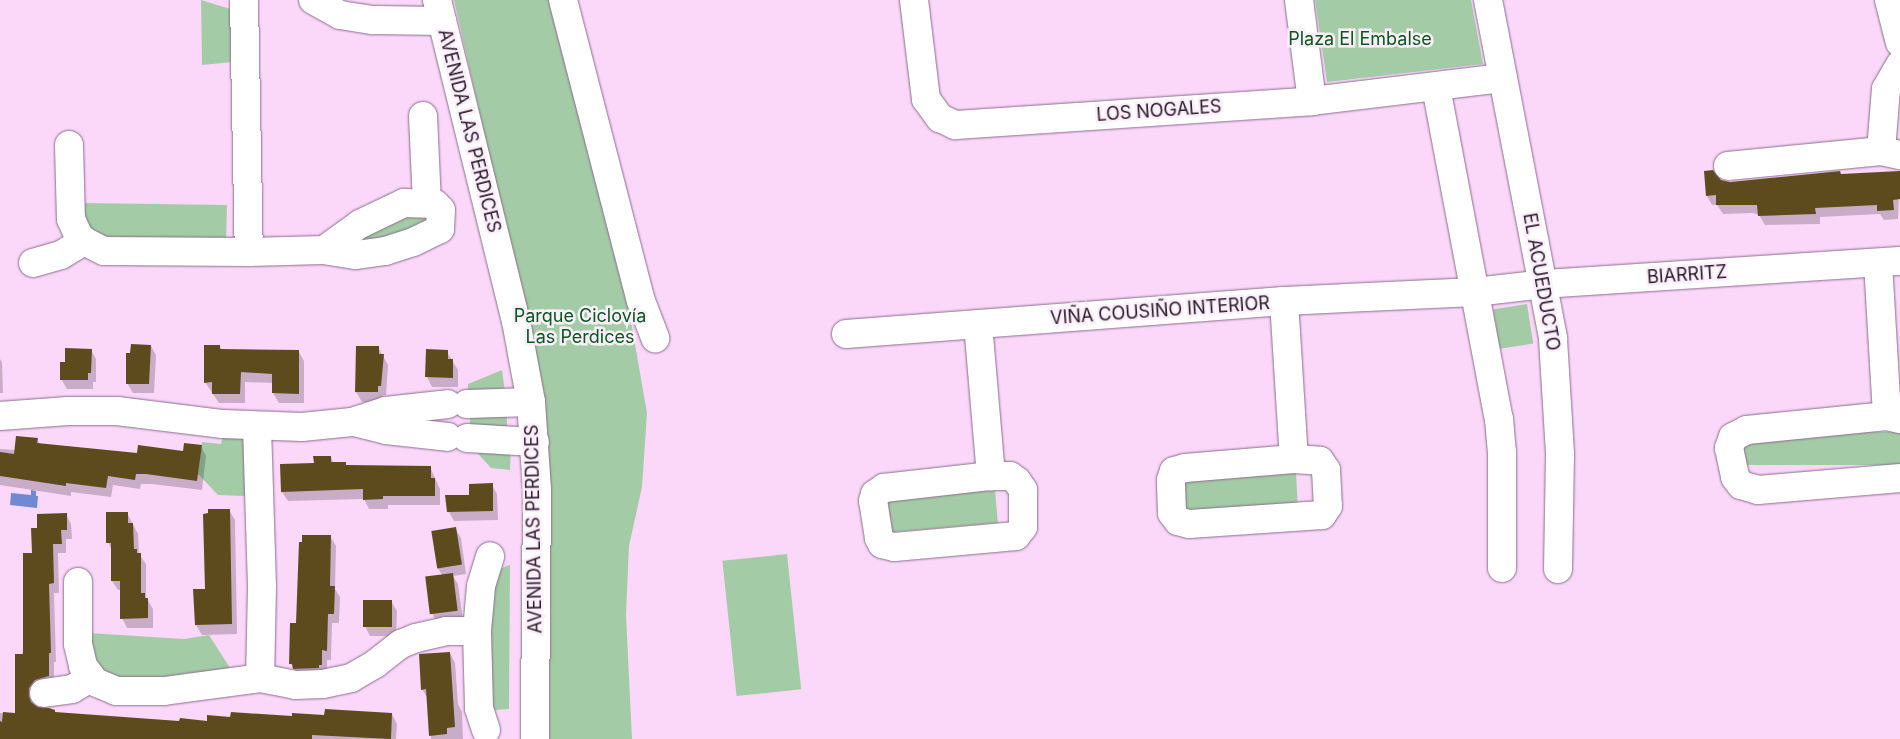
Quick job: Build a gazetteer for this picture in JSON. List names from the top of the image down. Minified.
{"streets":{"street":["LOS NOGALES","AVENIDA LAS PERDICES","BIARRITZ","EL ACUEDUCTO","VIÑA COUSIÑO INTERIOR"]},"crossings":[["LOS NOGALES","EL ACUEDUCTO"],["BIARRITZ","EL ACUEDUCTO"],["BIARRITZ","VIÑA COUSIÑO INTERIOR"]],"parks":["Plaza El Embalse","Parque Ciclovía Las Perdices"]}
